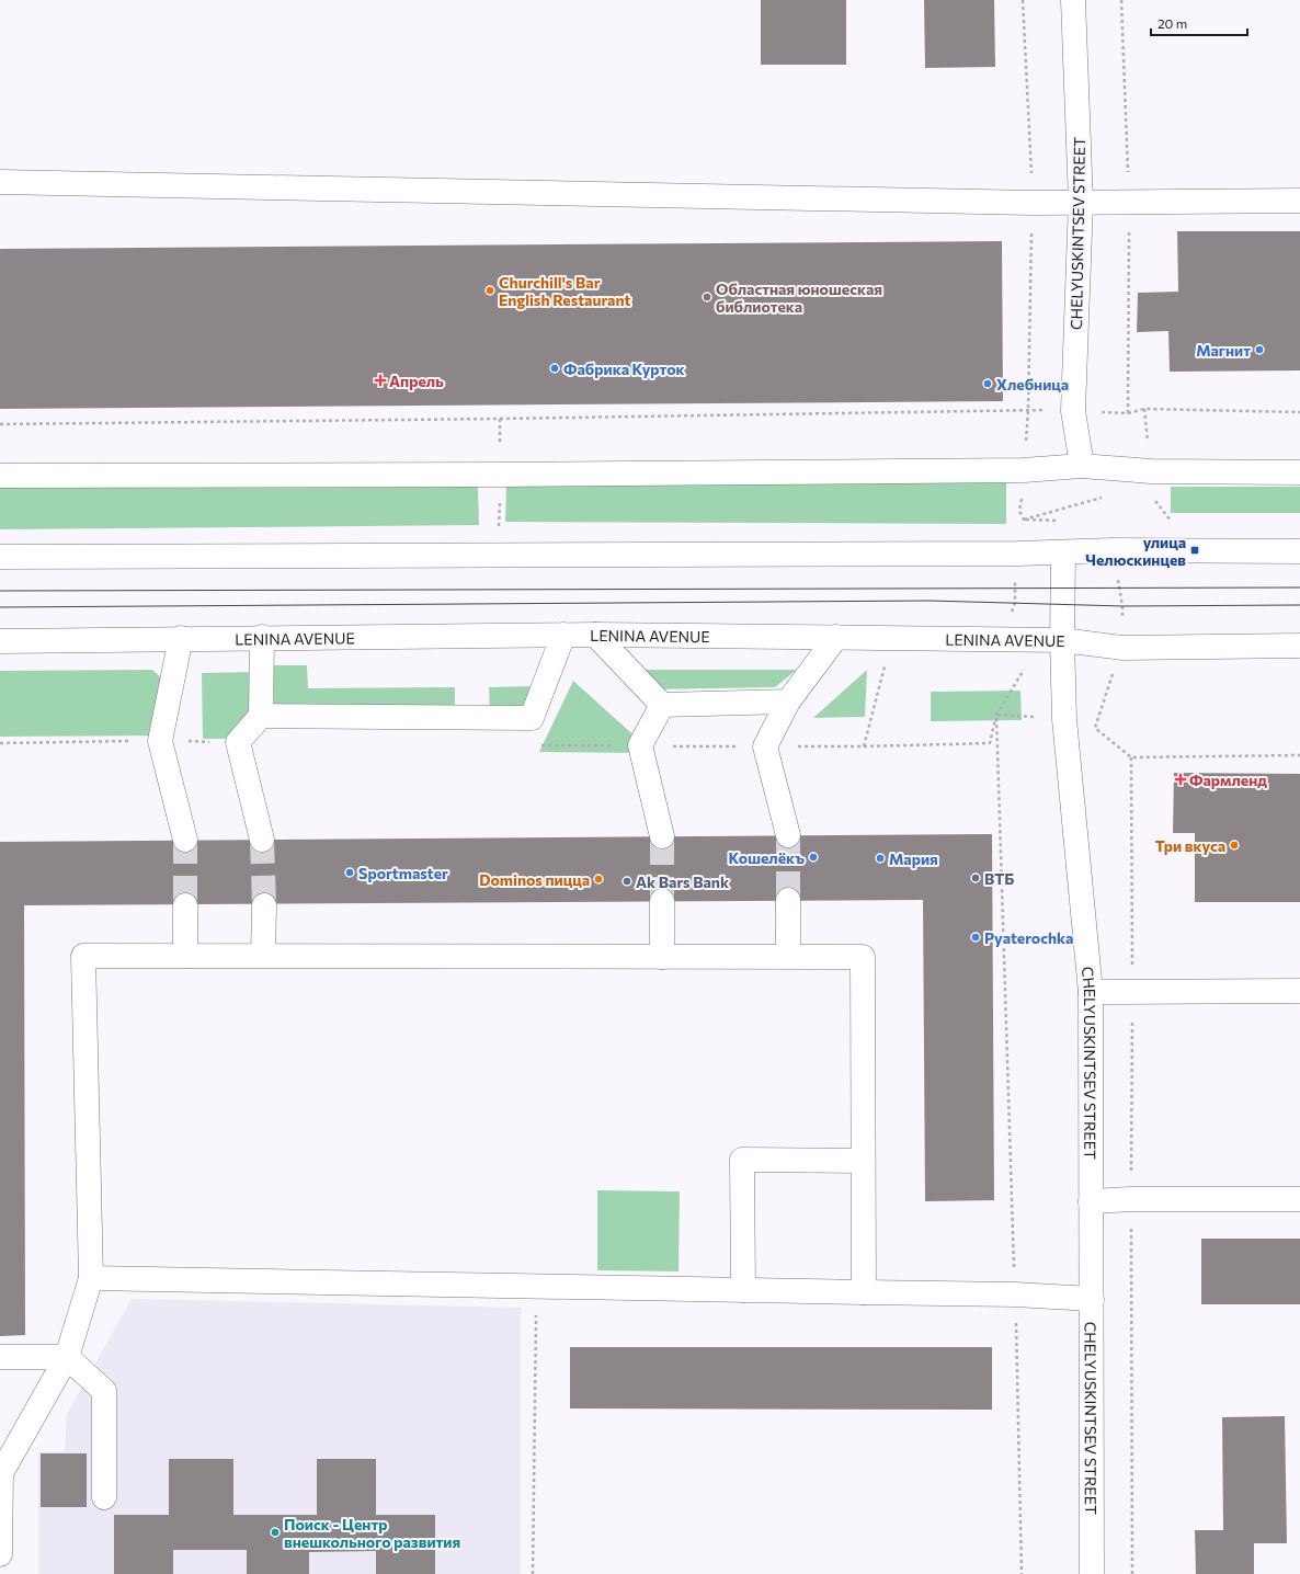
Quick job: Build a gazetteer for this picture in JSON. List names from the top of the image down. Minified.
{"streets":{"main road":["CHELYUSKINTSEV STREET","LENINA AVENUE"]},"crossings":[["CHELYUSKINTSEV STREET","LENINA AVENUE"]],"places":{"other":["Churchill's Bar English Restaurant","Областная юношеская библиотека","Магнит","Фабрика Курток","Хлебница","Три вкуса","Кошелёкъ","Мария","Sportmaster","ВТБ","Dominos пицца","Ak Bars Bank","Pyaterochka","Поиск - Центр внешкольного развития"],"health":["Апрель","Фармленд"],"transit":["улица Челюскинцев"]},"scale_bar":"20 m"}
